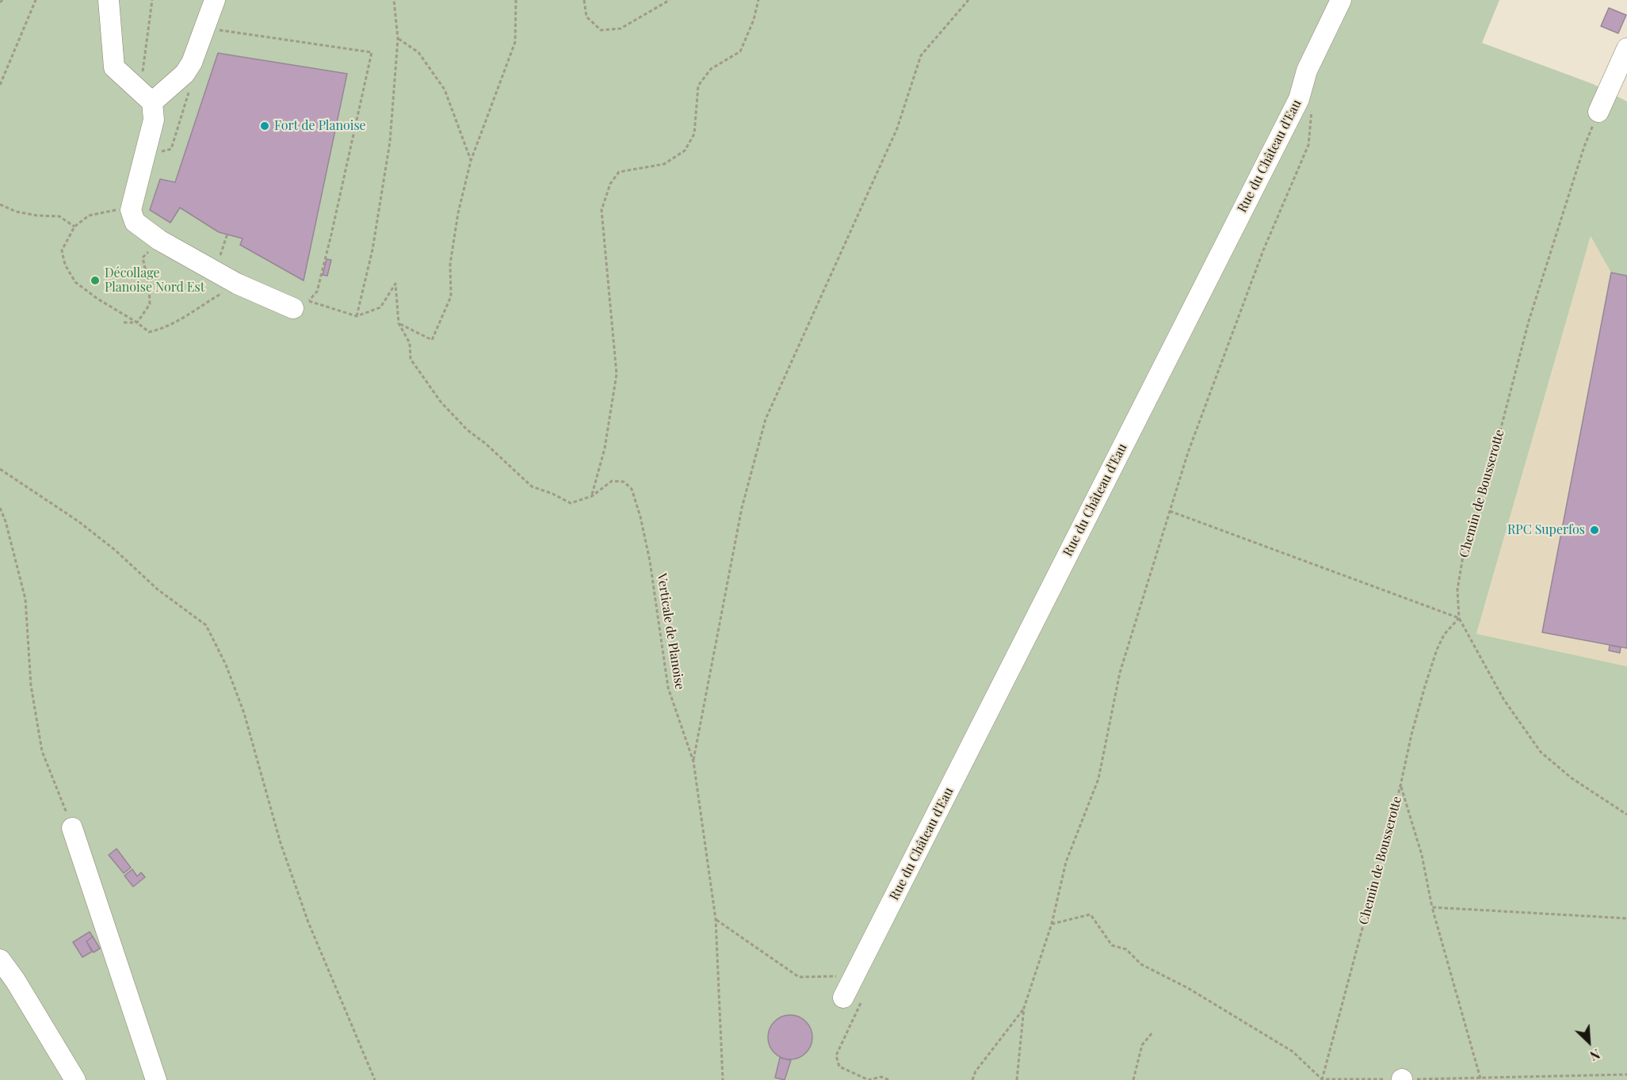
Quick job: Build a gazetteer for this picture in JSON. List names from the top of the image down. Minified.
{"streets":{"street":["Rue du Château d'Eau"],"path":["Chemin de Bousserotte","Verticale de Planoise"]},"places":["Fort de Planoise","Décollage Planoise Nord Est","RPC Superfos"],"north":"bottom right"}
